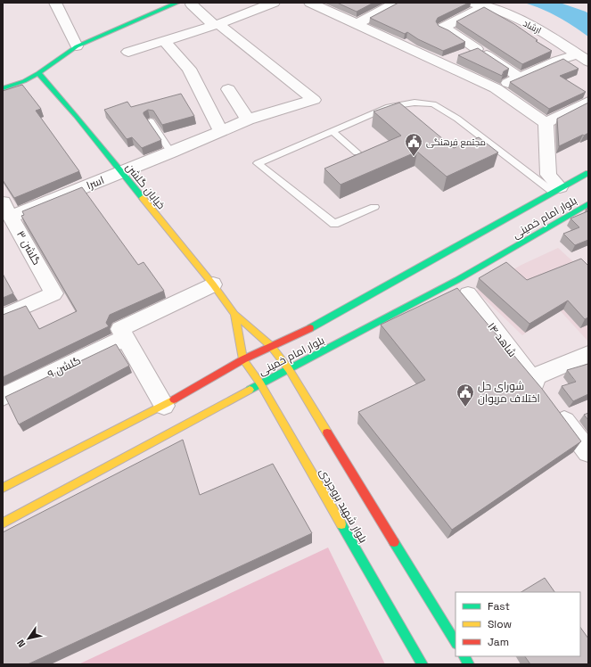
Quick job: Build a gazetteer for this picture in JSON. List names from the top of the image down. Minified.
{"streets":{"street":["ارشاد","اسرا","خیابان گلشن","بلوار امام خمینی","گلشن ۳","شاهد ۱۴","گلشن ۹","بلوار شهید بروجردی"]},"crossings":[["اسرا","خیابان گلشن"],["اسرا","گلشن ۳"],["خیابان گلشن","بلوار امام خمینی"],["خیابان گلشن","بلوار شهید بروجردی"],["بلوار امام خمینی","بلوار شهید بروجردی"]],"places":{"public building":["مجتمع فرهنگی","شورای حل اختلاف مریوان"]},"legend":["Fast","Slow","Jam"],"north":"bottom left"}
